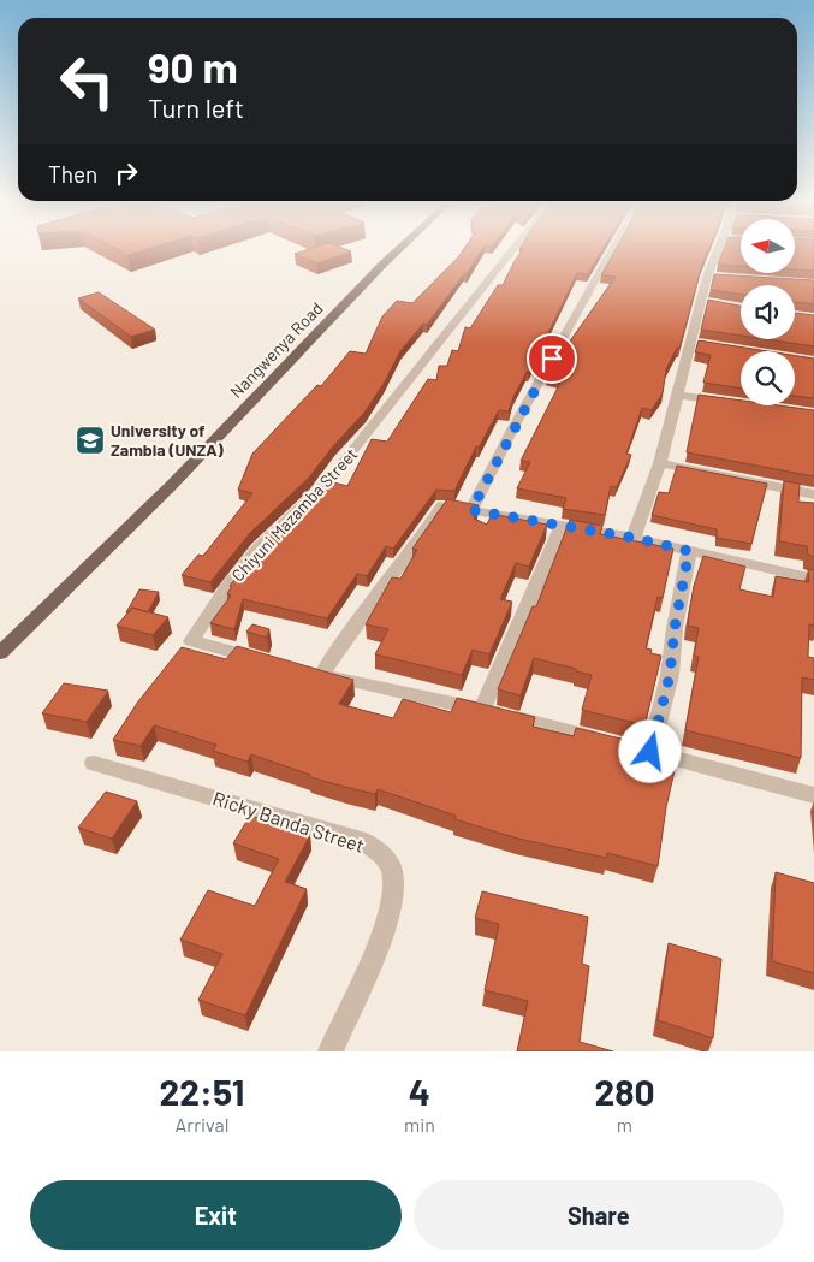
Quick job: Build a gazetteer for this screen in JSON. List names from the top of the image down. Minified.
{"streets":{"main road":["Nangwenya Road"],"street":["Chiyuni Mazamba Street","Ricky Banda Street"]},"places":{"school or university":["University of Zambia (UNZA)"]},"north":"left","page":{"turn":["90 m","Turn left"],"then":"Then","eta":["22:51","Arrival","4","min","280","m"],"buttons":["Exit","Share"]}}
